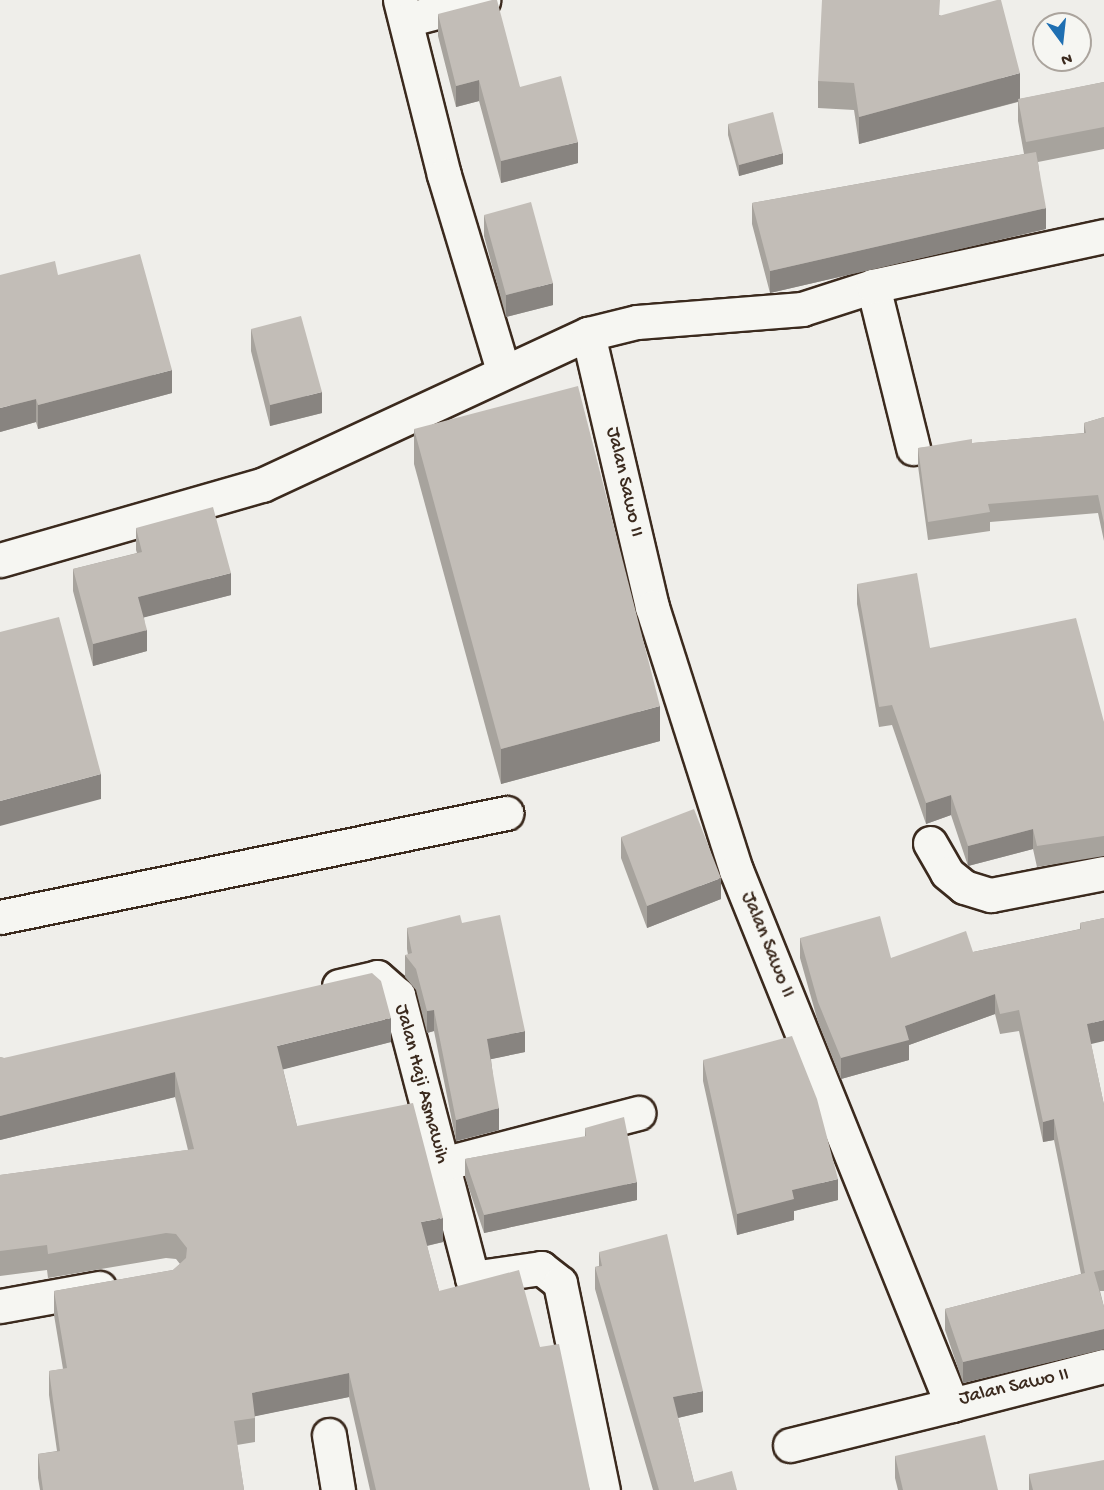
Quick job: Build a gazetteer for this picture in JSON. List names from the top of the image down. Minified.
{"streets":{"street":["Jalan Sawo II","Jalan Haji Asmawih"]},"north":"bottom"}
